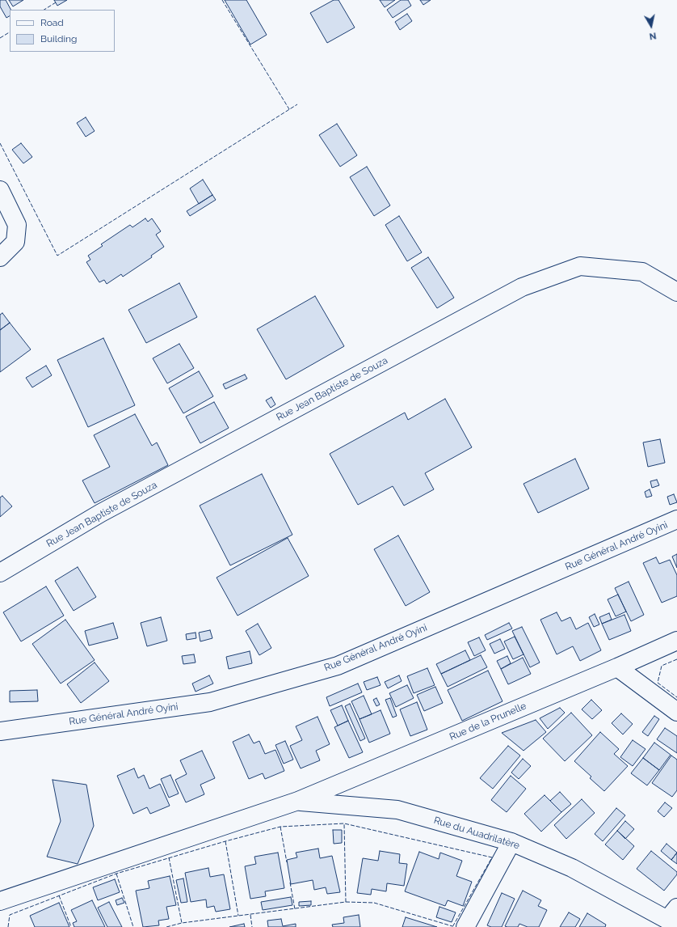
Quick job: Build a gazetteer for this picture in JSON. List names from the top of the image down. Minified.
{"streets":{"street":["Rue Jean Baptiste de Souza","Rue Général André Oyini","Rue de la Prunelle","Rue du Auadrilatère"]},"crossings":[["Rue de la Prunelle","Rue du Auadrilatère"]],"legend":["Road","Building"],"north":"bottom"}
